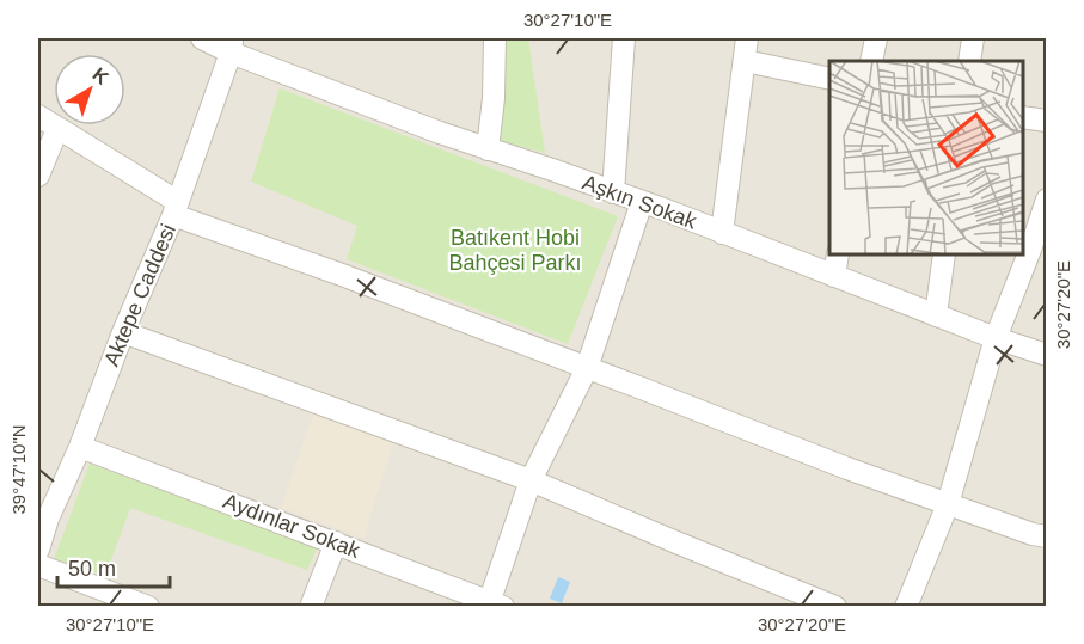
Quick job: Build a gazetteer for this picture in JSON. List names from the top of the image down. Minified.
{"streets":{"street":["Aşkın Sokak","Aktepe Caddesi","Aydınlar Sokak"]},"crossings":[["Aşkın Sokak","Aktepe Caddesi"],["Aktepe Caddesi","Aydınlar Sokak"]],"parks":["Batıkent Hobi Bahçesi Parkı"],"scale_bar":"50 m","north":"top right","coordinates":["30°27'10\"E","30°27'20\"E","39°47'10\"N"]}
